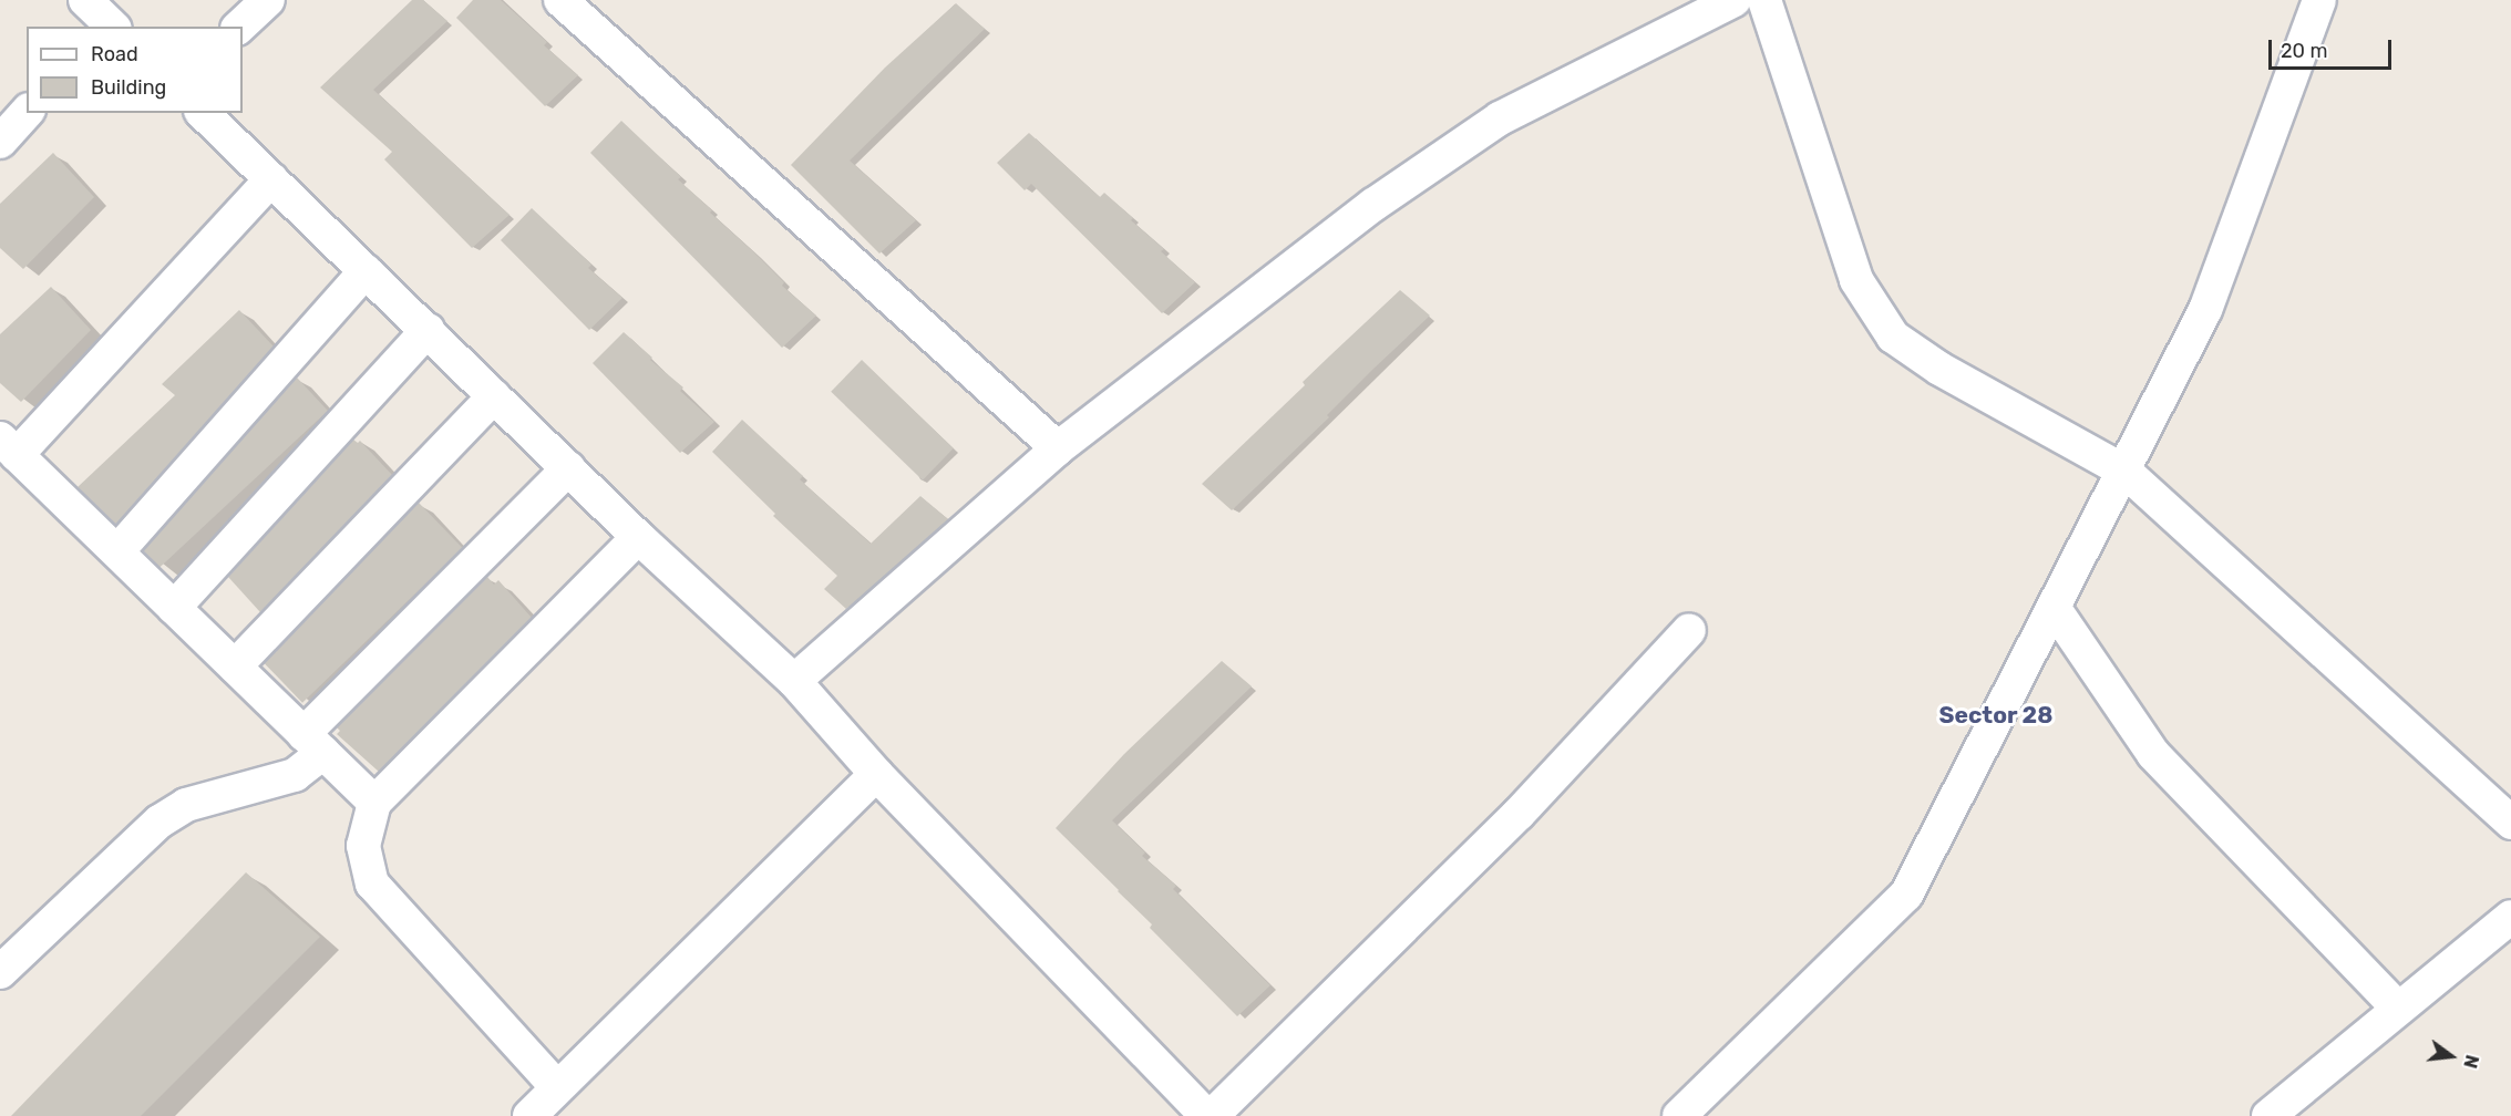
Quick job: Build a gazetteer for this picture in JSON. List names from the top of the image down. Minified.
{"districts":["Sector 28"],"legend":["Road","Building"],"scale_bar":"20 m","north":"right"}
